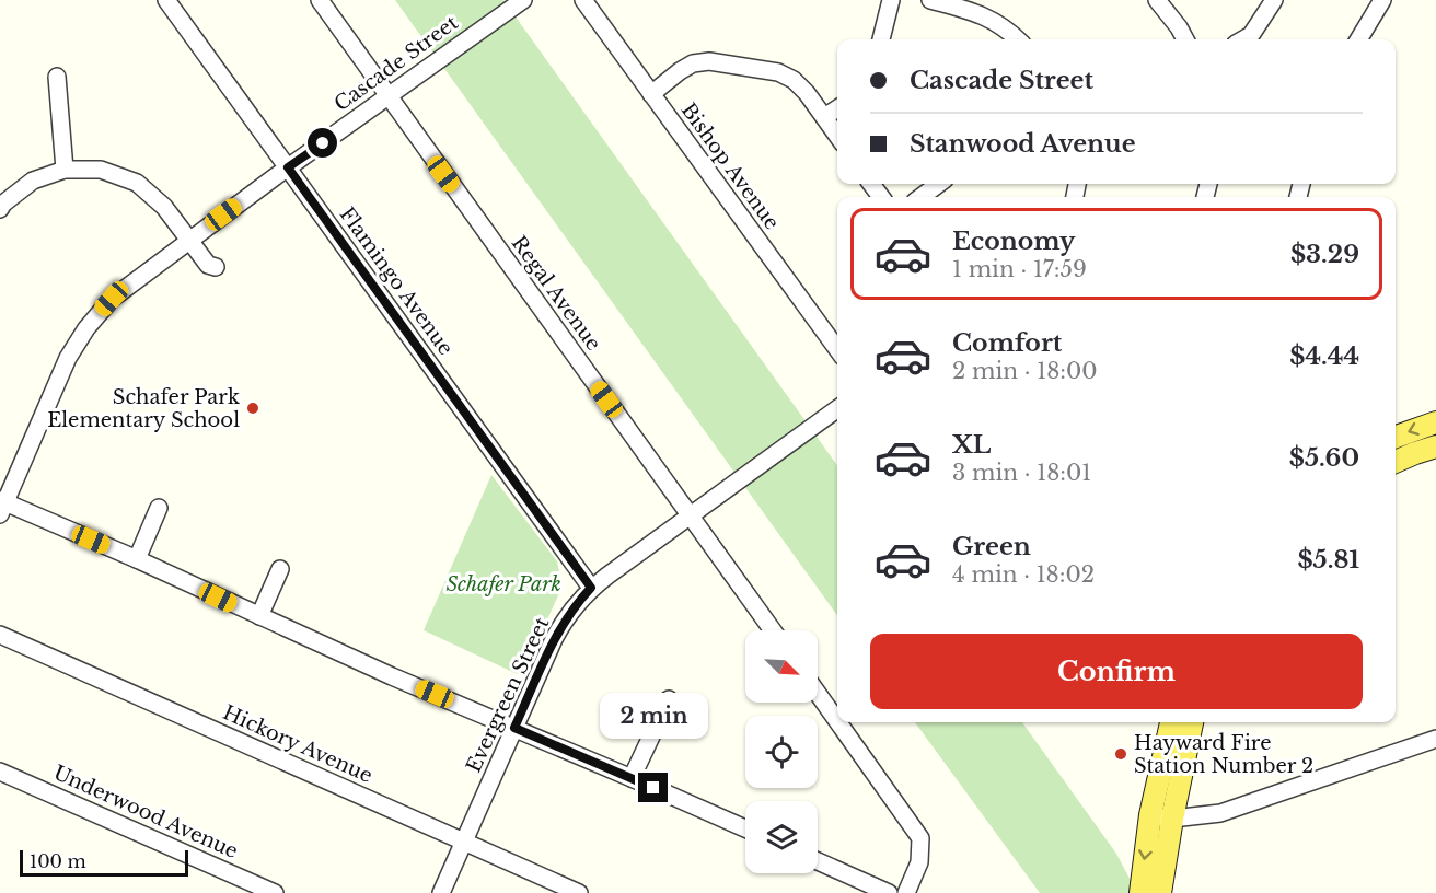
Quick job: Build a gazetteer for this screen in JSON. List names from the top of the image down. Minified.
{"streets":{"street":["Cascade Street","Bishop Avenue","Flamingo Avenue","Regal Avenue","Evergreen Street","Hickory Avenue","Underwood Avenue"]},"crossings":[["Cascade Street","Flamingo Avenue"],["Cascade Street","Regal Avenue"],["Flamingo Avenue","Evergreen Street"],["Regal Avenue","Evergreen Street"],["Evergreen Street","Hickory Avenue"]],"parks":["Schafer Park"],"places":["Schafer Park Elementary School","Hayward Fire Station Number 2"],"scale_bar":"100 m","north":"bottom right","page":{"banner":["Cascade Street","Stanwood Avenue"],"list":[{"name":"Economy","note":"1 min · 17:59","value":"$3.29"},{"name":"Comfort","note":"2 min · 18:00","value":"$4.44"},{"name":"XL","note":"3 min · 18:01","value":"$5.60"},{"name":"Green","note":"4 min · 18:02","value":"$5.81"}],"buttons":"Confirm","bubble":"2 min","scale":"100 m"}}
